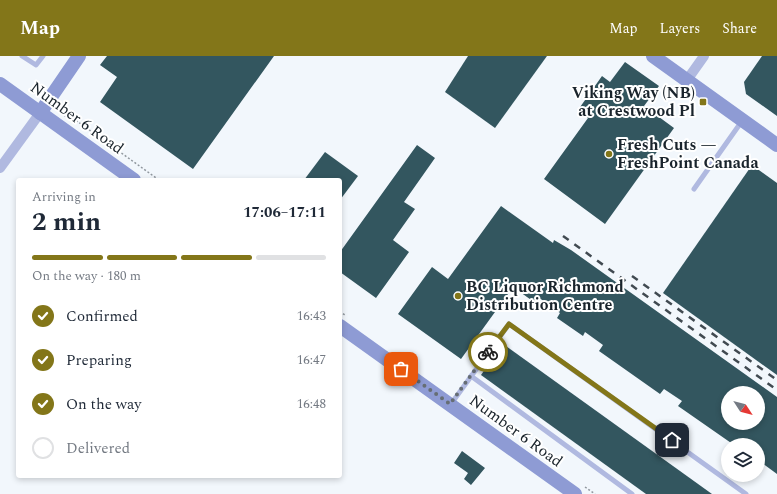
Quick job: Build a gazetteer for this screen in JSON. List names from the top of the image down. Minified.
{"streets":{"main road":["Number 6 Road"]},"places":{"transit":["Viking Way (NB) at Crestwood Pl"],"other":["Fresh Cuts — FreshPoint Canada","BC Liquor Richmond Distribution Centre"]},"north":"bottom right","page":{"header":"Map","nav":["Map","Layers","Share"],"heading":["2 min","Arriving in","17:06–17:11"],"bar":"On the way · 180 m","list":[["Confirmed","16:43"],["Preparing","16:47"],["On the way","16:48"],"Delivered"]}}
